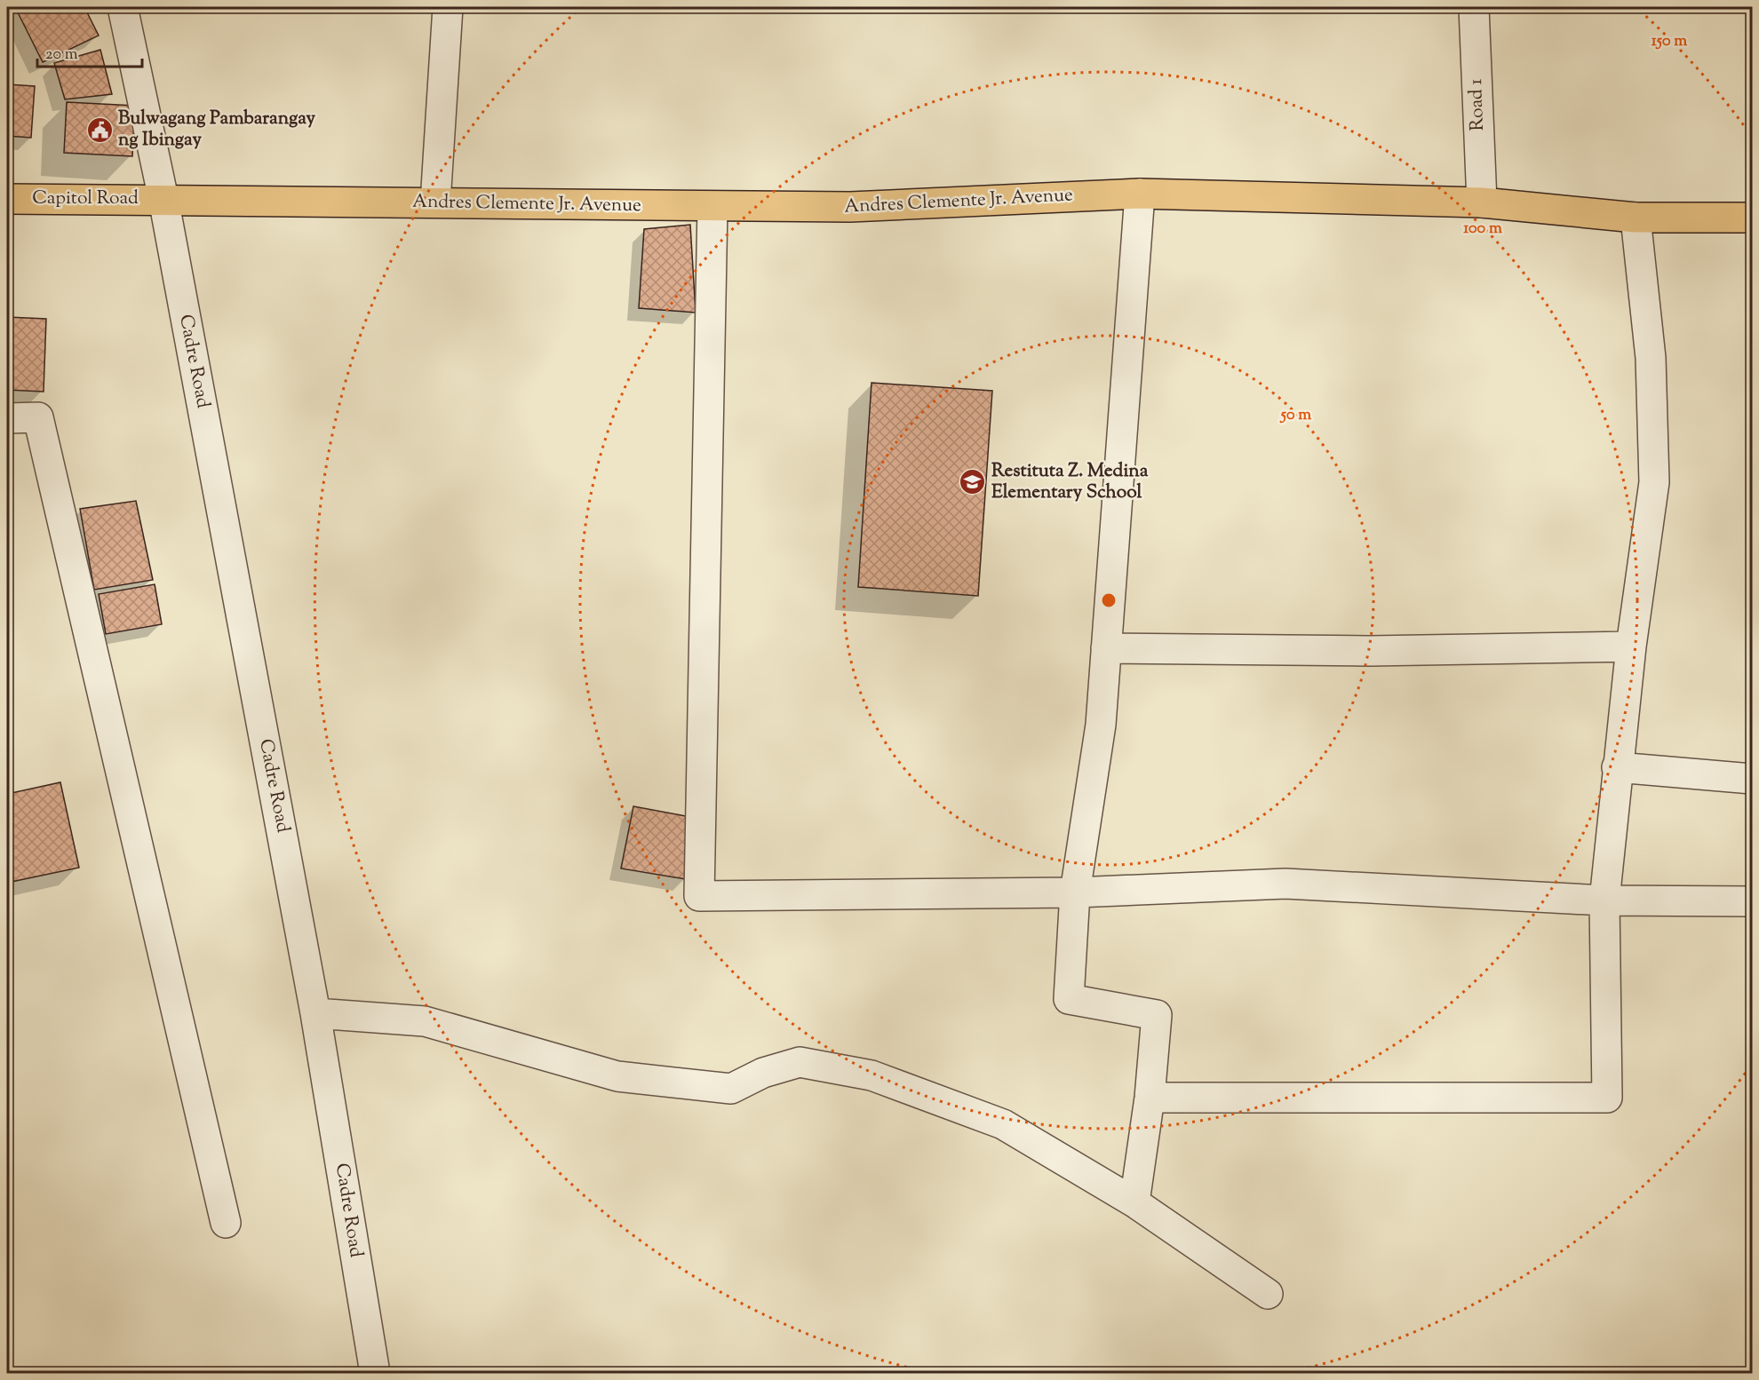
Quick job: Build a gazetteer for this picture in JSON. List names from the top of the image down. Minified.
{"streets":{"main road":["Capitol Road","Andres Clemente Jr. Avenue"],"street":["Road 1","Cadre Road"]},"crossings":[["Road 1","Andres Clemente Jr. Avenue"],["Capitol Road","Andres Clemente Jr. Avenue"],["Capitol Road","Cadre Road"],["Andres Clemente Jr. Avenue","Cadre Road"]],"places":{"public building":["Bulwagang Pambarangay ng Ibingay"],"school or university":["Restituta Z. Medina Elementary School"]},"scale_bar":"20 m","rings":["150 m","100 m","50 m"]}
